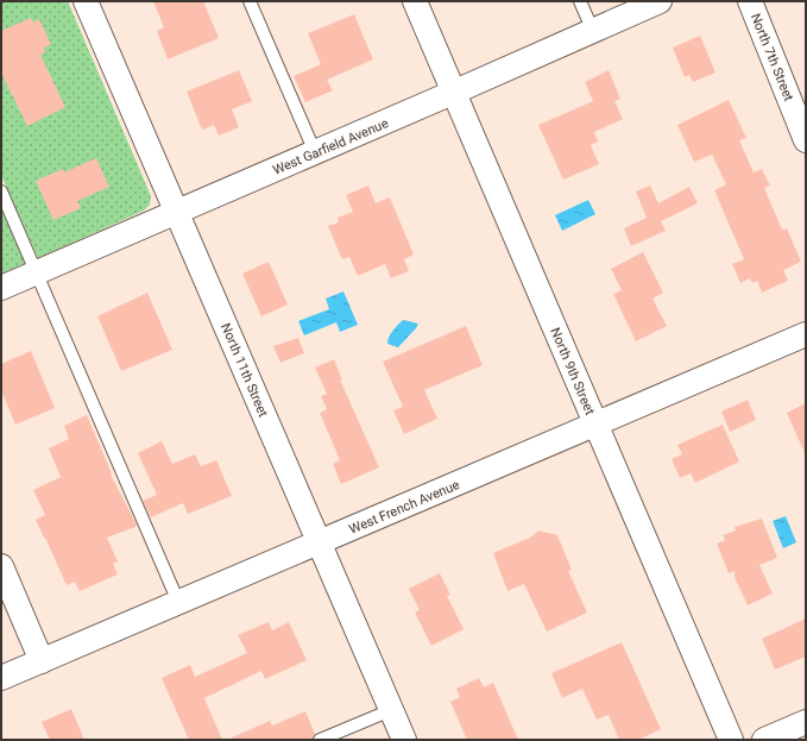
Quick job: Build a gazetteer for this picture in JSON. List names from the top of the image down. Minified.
{"streets":{"street":["North 7th Street","West Garfield Avenue","North 11th Street","North 9th Street","West French Avenue"]},"crossings":[["West Garfield Avenue","North 11th Street"],["West Garfield Avenue","North 9th Street"],["North 11th Street","West French Avenue"],["North 9th Street","West French Avenue"]]}
